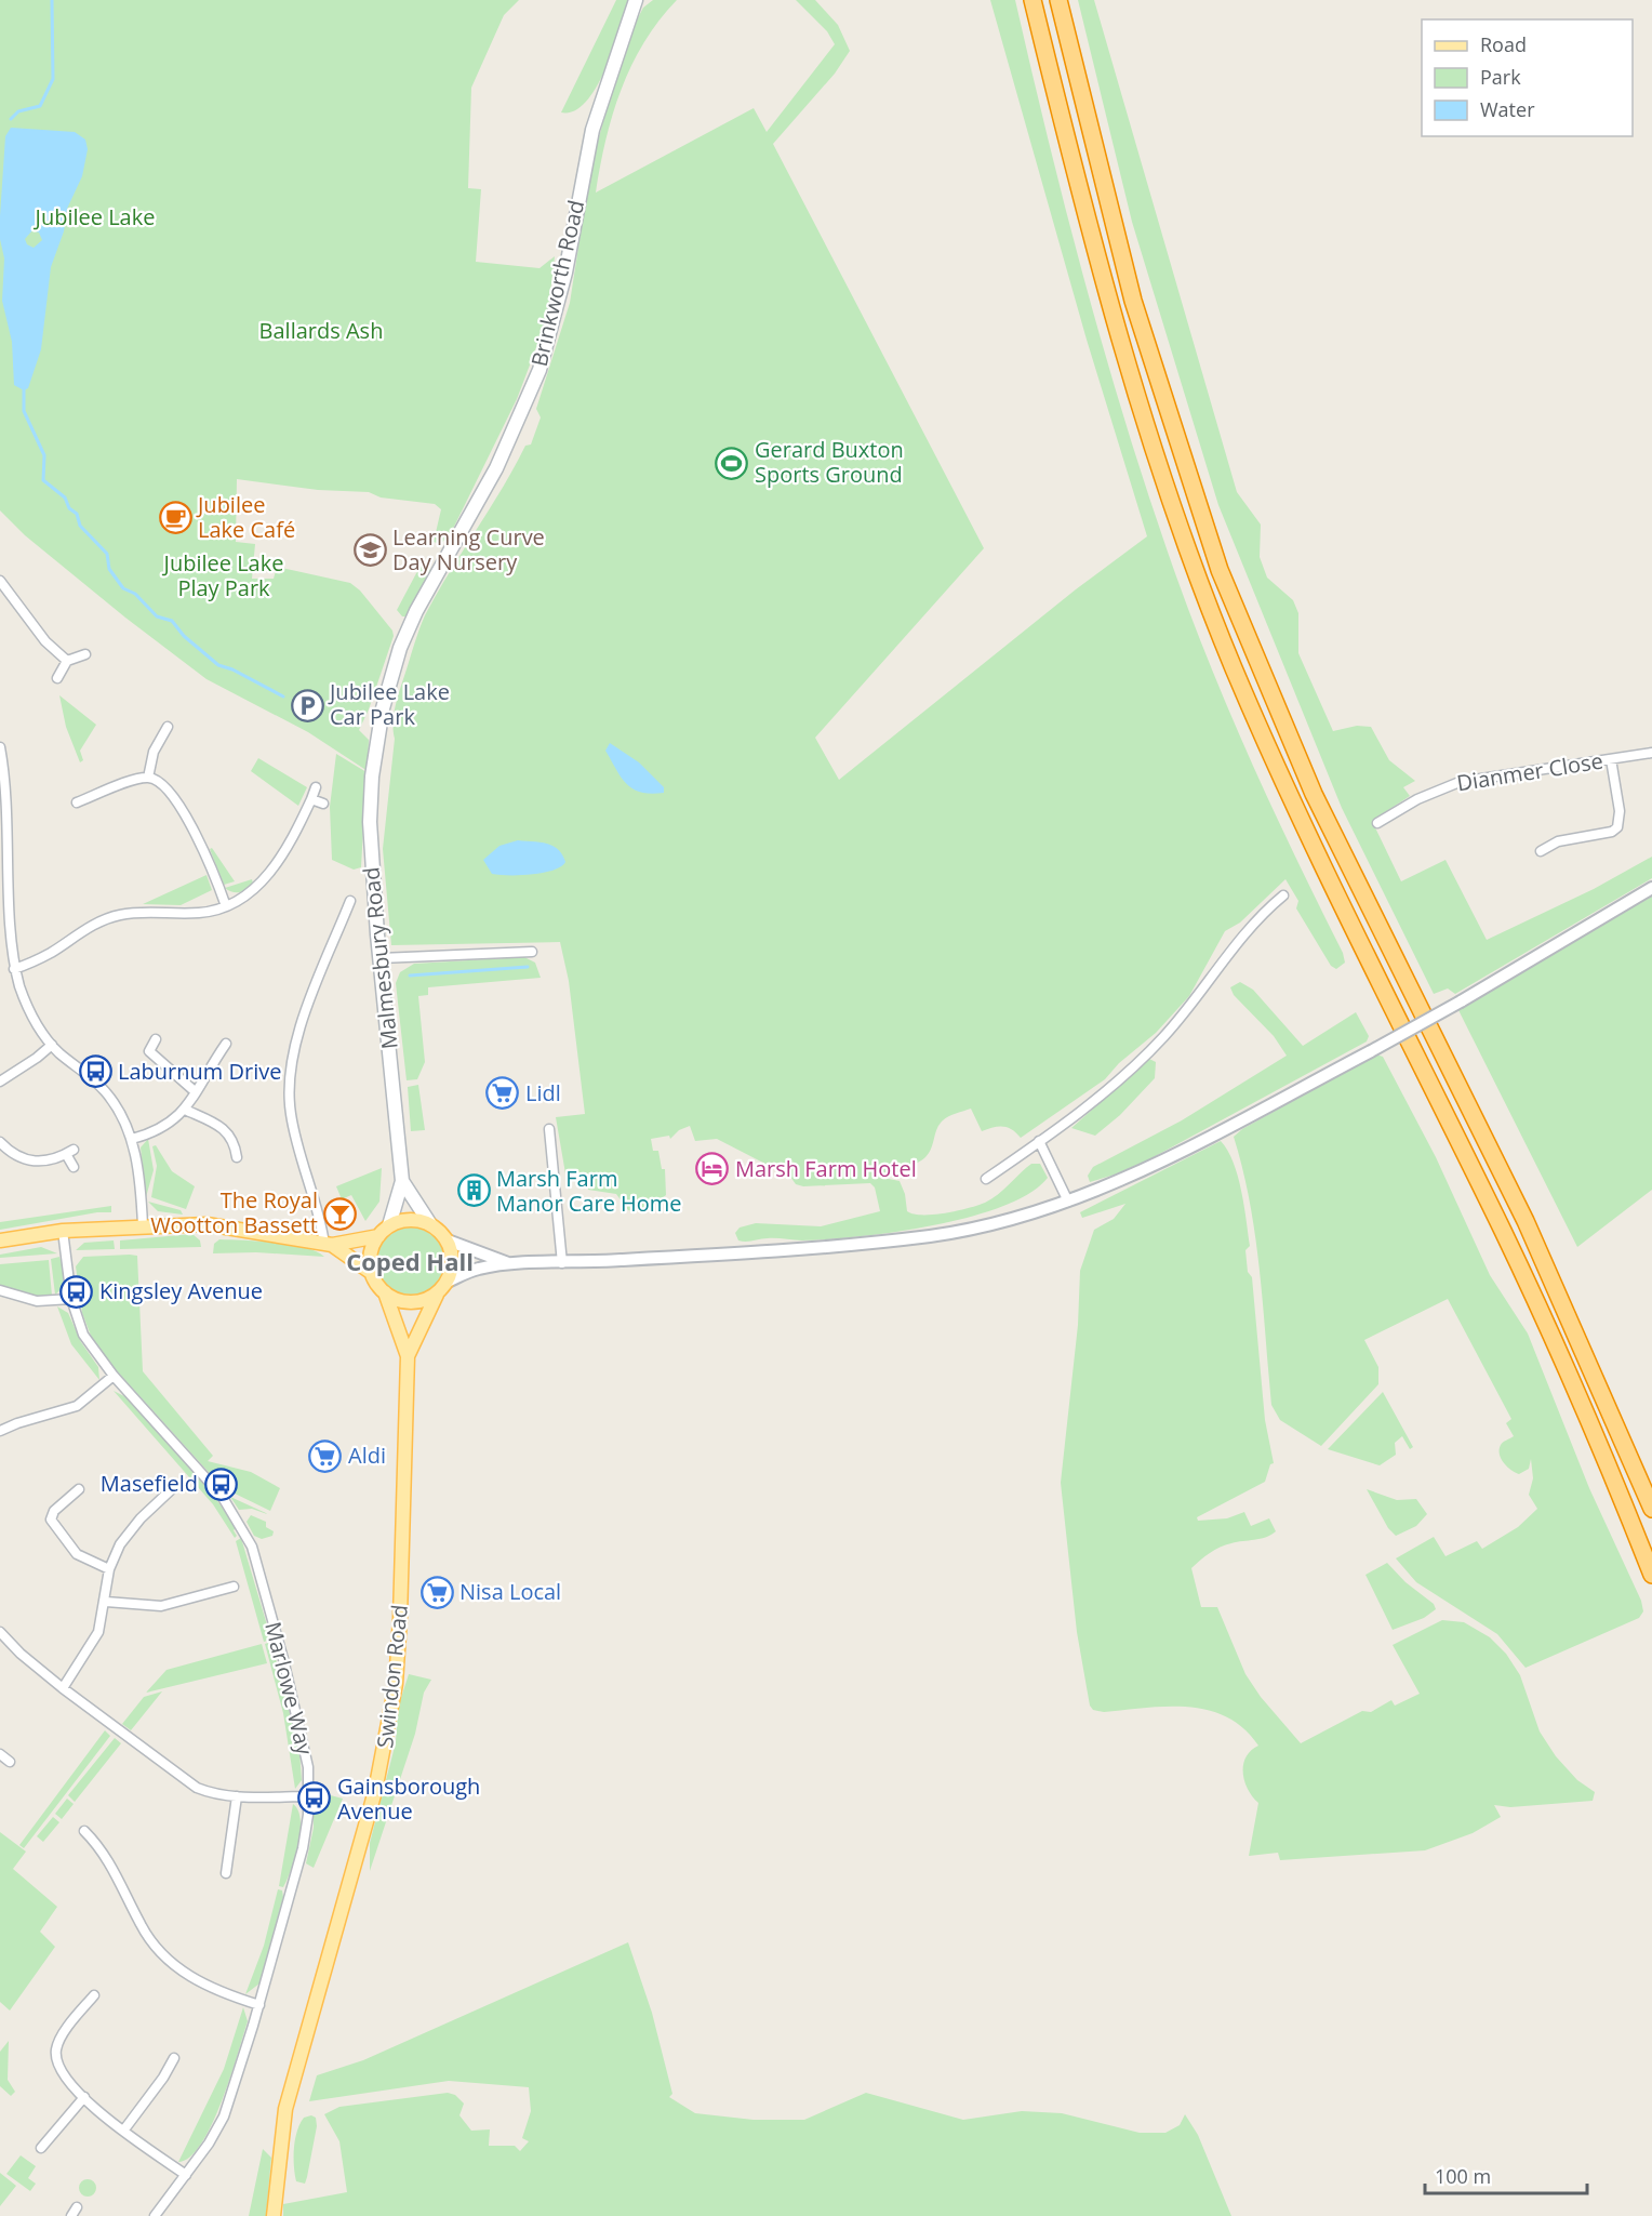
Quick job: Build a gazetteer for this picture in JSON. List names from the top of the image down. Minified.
{"streets":{"main road":["Brinkworth Road","Malmesbury Road","Swindon Road"],"street":["Dianmer Close","Marlowe Way"]},"crossings":[["Brinkworth Road","Malmesbury Road"]],"districts":["Coped Hall"],"parks":["Jubilee Lake","Ballards Ash","Jubilee Lake Play Park"],"places":{"sports":["Gerard Buxton Sports Ground"],"cafe":["Jubilee Lake Café"],"school or university":["Learning Curve Day Nursery"],"parking":["Jubilee Lake Car Park"],"bus stop":["Laburnum Drive","Kingsley Avenue","Masefield","Gainsborough Avenue"],"supermarket":["Lidl","Aldi","Nisa Local"],"hotel":["Marsh Farm Hotel"],"building":["Marsh Farm Manor Care Home"],"bar":["The Royal Wootton Bassett"]},"legend":["Road","Park","Water"],"scale_bar":"100 m"}
